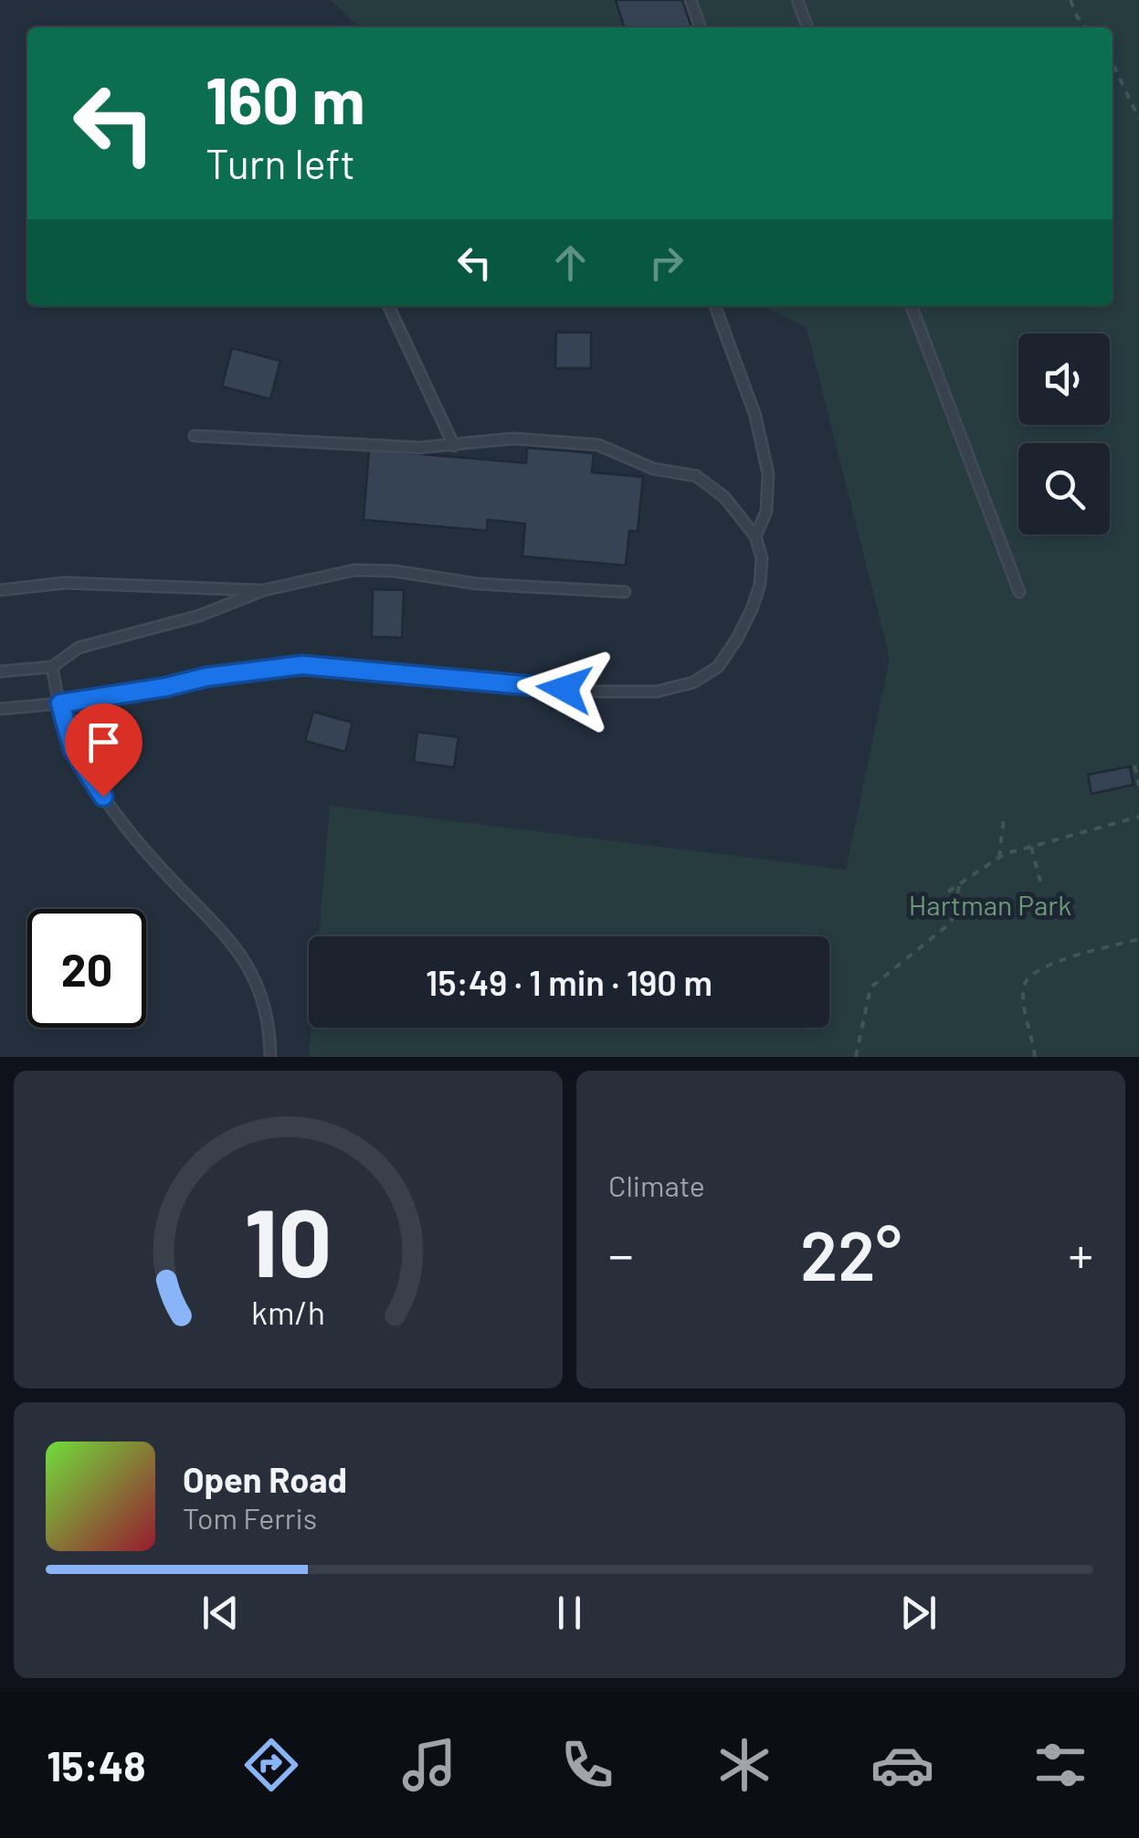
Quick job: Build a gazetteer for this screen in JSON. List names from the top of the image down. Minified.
{"parks":["Hartman Park"],"page":{"turn":["160 m","Turn left"],"limit":"20","trip":"15:49 · 1 min · 190 m","tile":"Climate","heat":["−","22°","+"],"song":["Open Road","Tom Ferris"],"tabs":"15:48","gauge":["10","km/h"]}}
